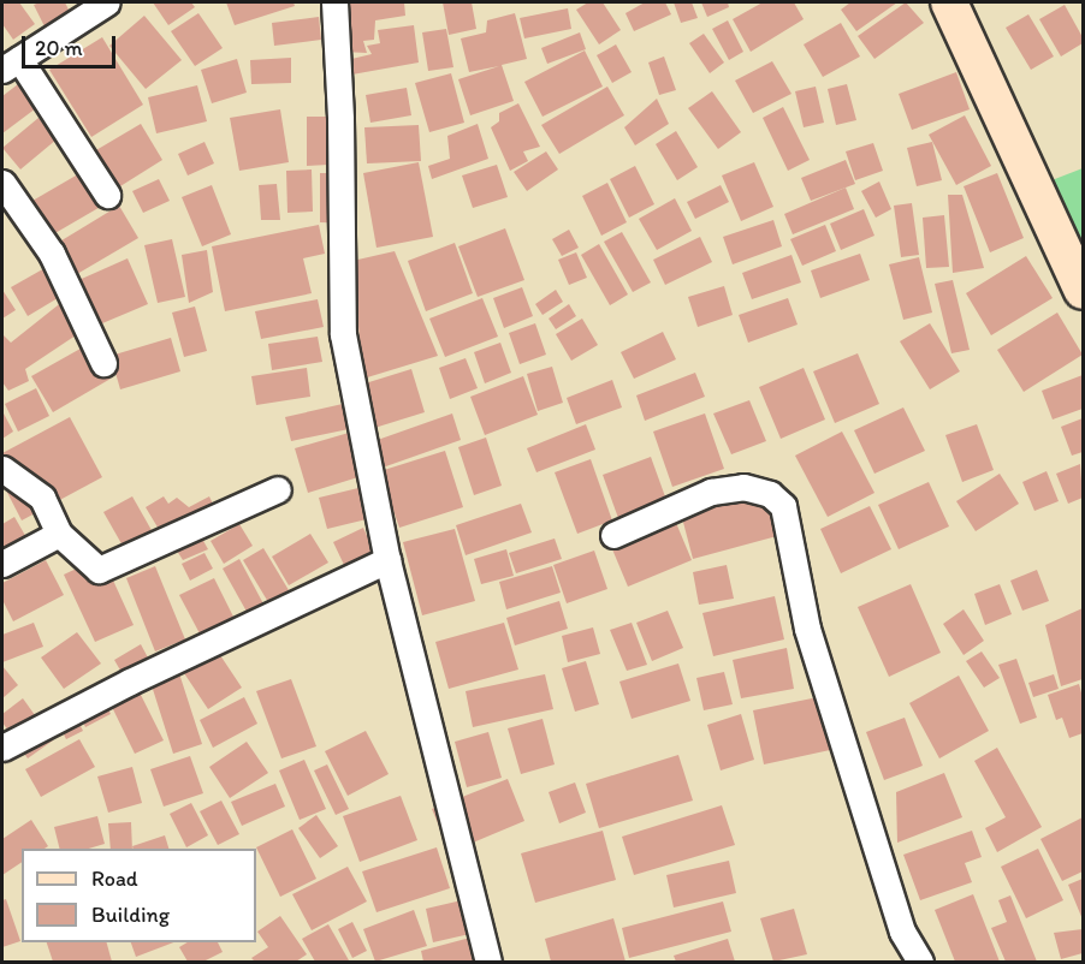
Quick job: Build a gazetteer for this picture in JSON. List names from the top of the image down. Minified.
{"legend":["Road","Building"],"scale_bar":"20 m"}
